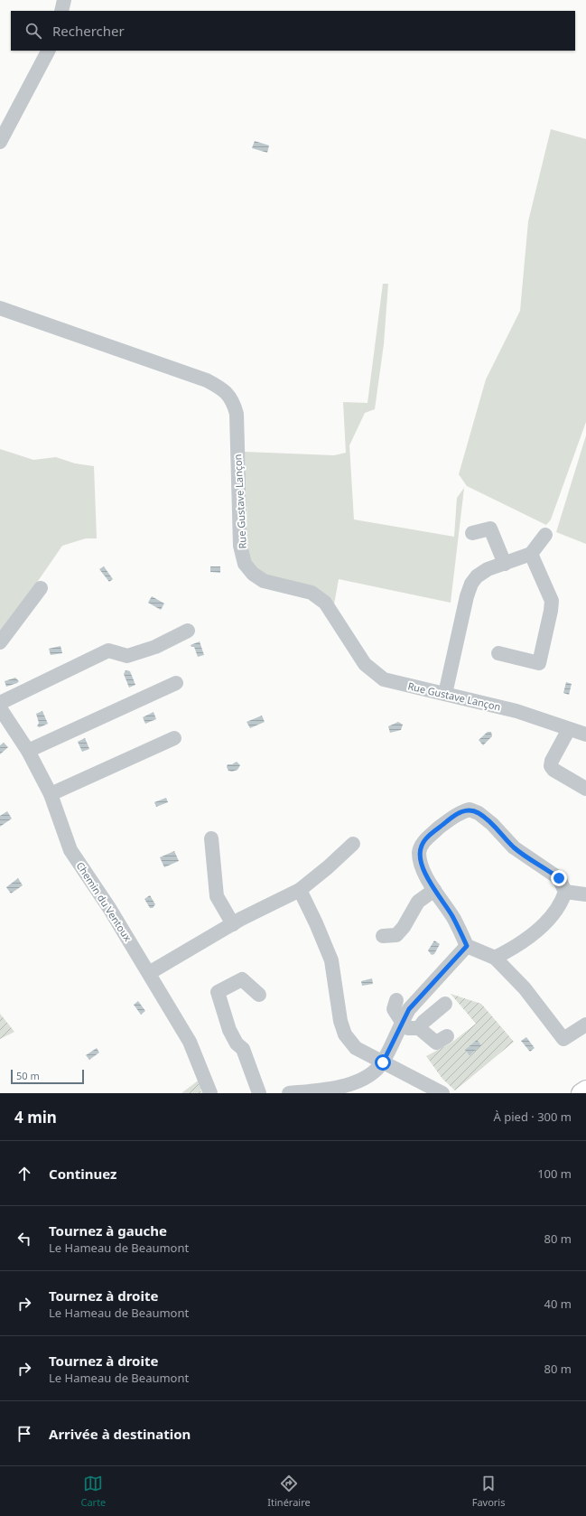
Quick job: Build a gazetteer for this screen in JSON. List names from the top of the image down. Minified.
{"streets":{"street":["Rue Gustave Lançon","Chemin du Ventoux"]},"scale_bar":"50 m","page":{"search":"Rechercher","scale":"50 m","heading":["4 min","À pied · 300 m"],"list":[["Continuez","100 m"],["Tournez à gauche","Le Hameau de Beaumont","80 m"],["Tournez à droite","Le Hameau de Beaumont","40 m"],["Tournez à droite","Le Hameau de Beaumont","80 m"],"Arrivée à destination"],"nav":["Carte","Itinéraire","Favoris"]}}
